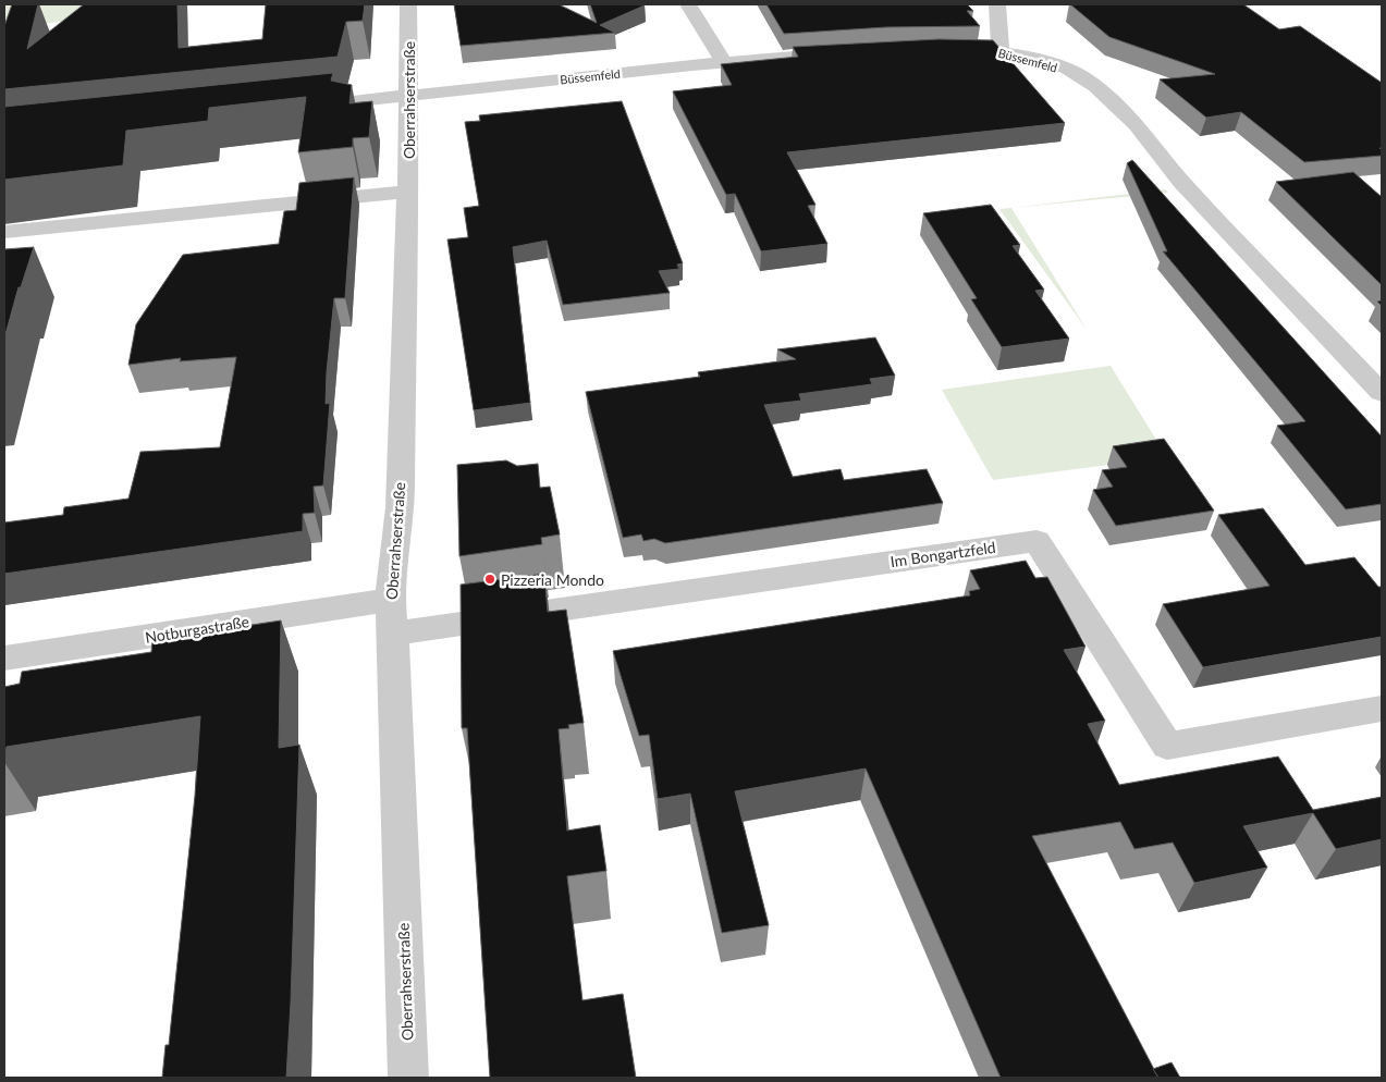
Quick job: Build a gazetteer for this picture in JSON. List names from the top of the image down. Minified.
{"streets":{"street":["Büssemfeld","Oberrahserstraße","Im Bongartzfeld","Notburgastraße"]},"crossings":[["Büssemfeld","Oberrahserstraße"],["Oberrahserstraße","Im Bongartzfeld"],["Oberrahserstraße","Notburgastraße"]],"places":["Pizzeria Mondo"]}
